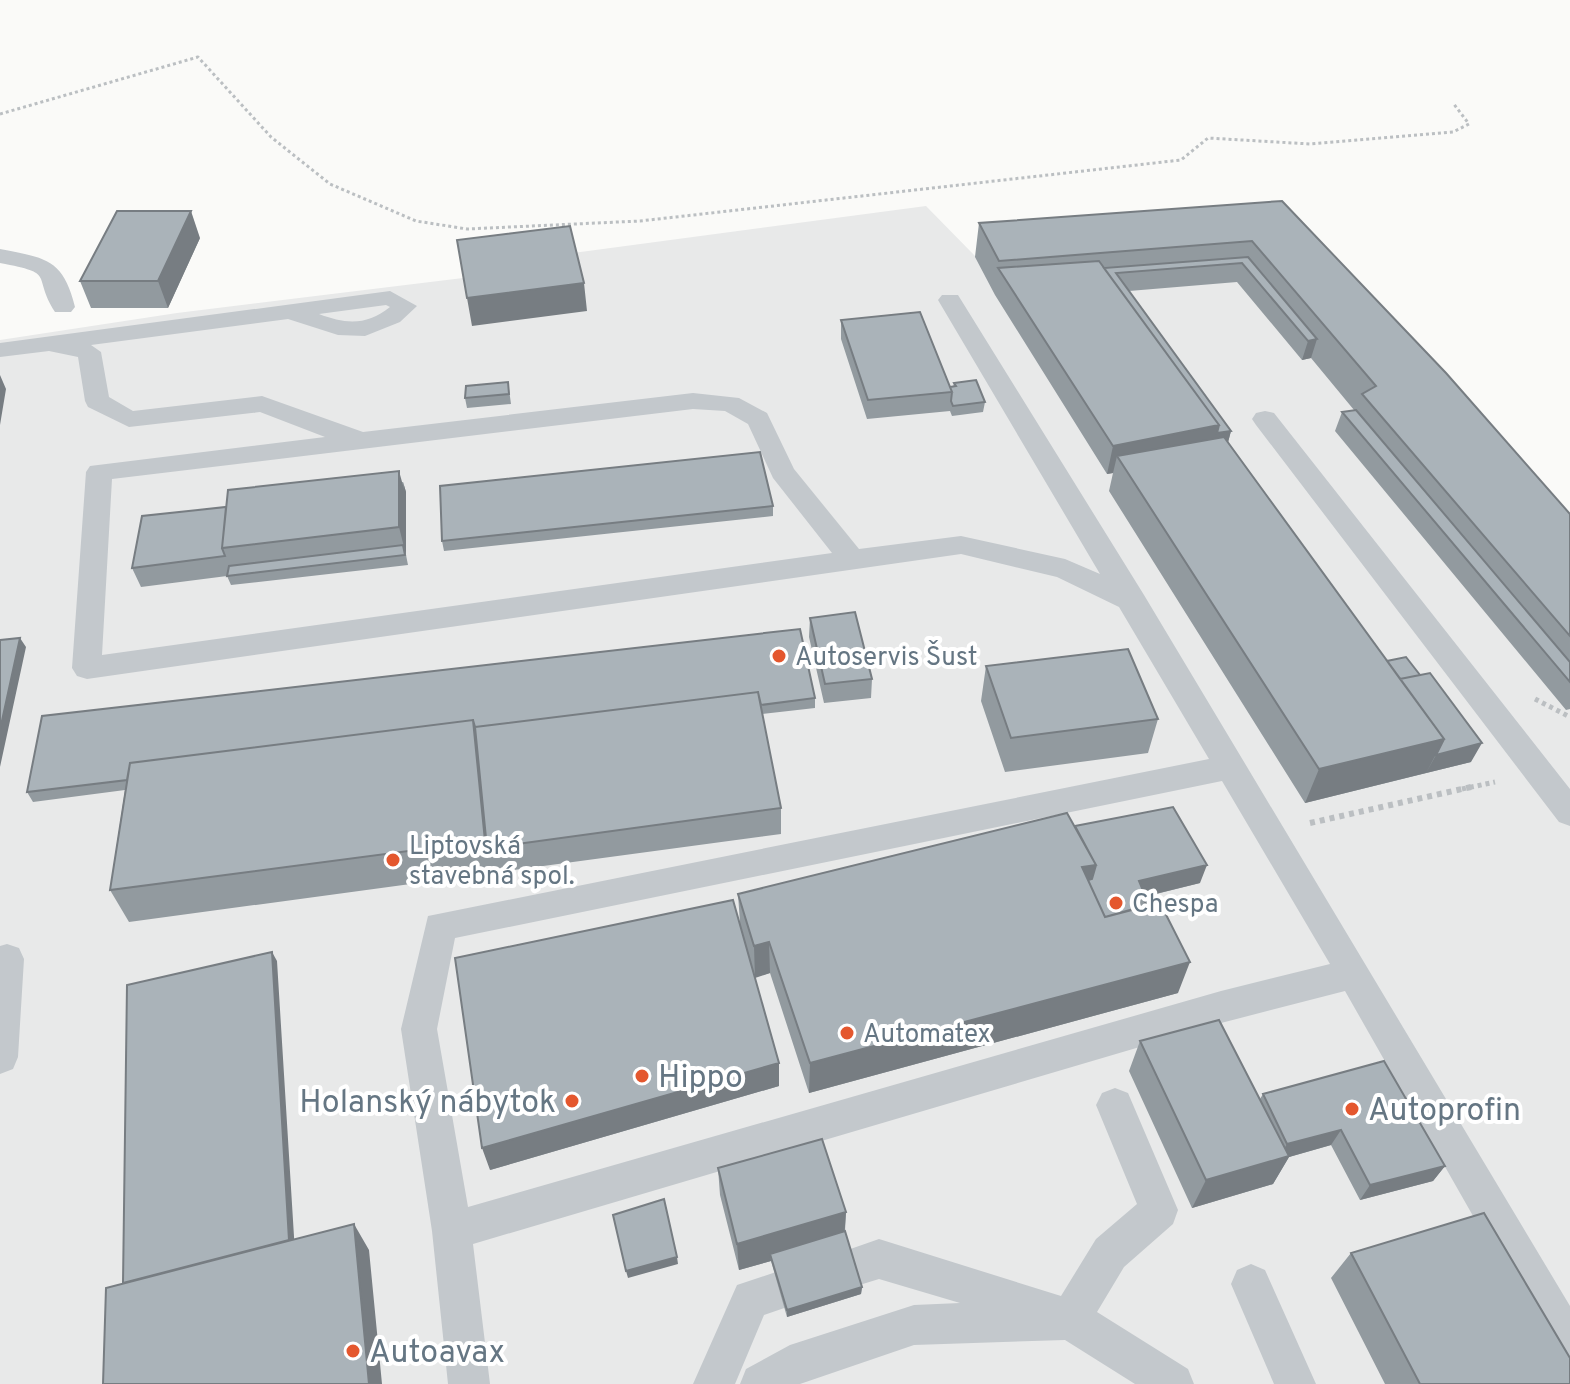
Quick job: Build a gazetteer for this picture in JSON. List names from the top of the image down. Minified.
{"places":["Autoservis Šust","Liptovská stavebná spol.","Chespa","Automatex","Hippo","Holanský nábytok","Autoprofin","Autoavax"]}
